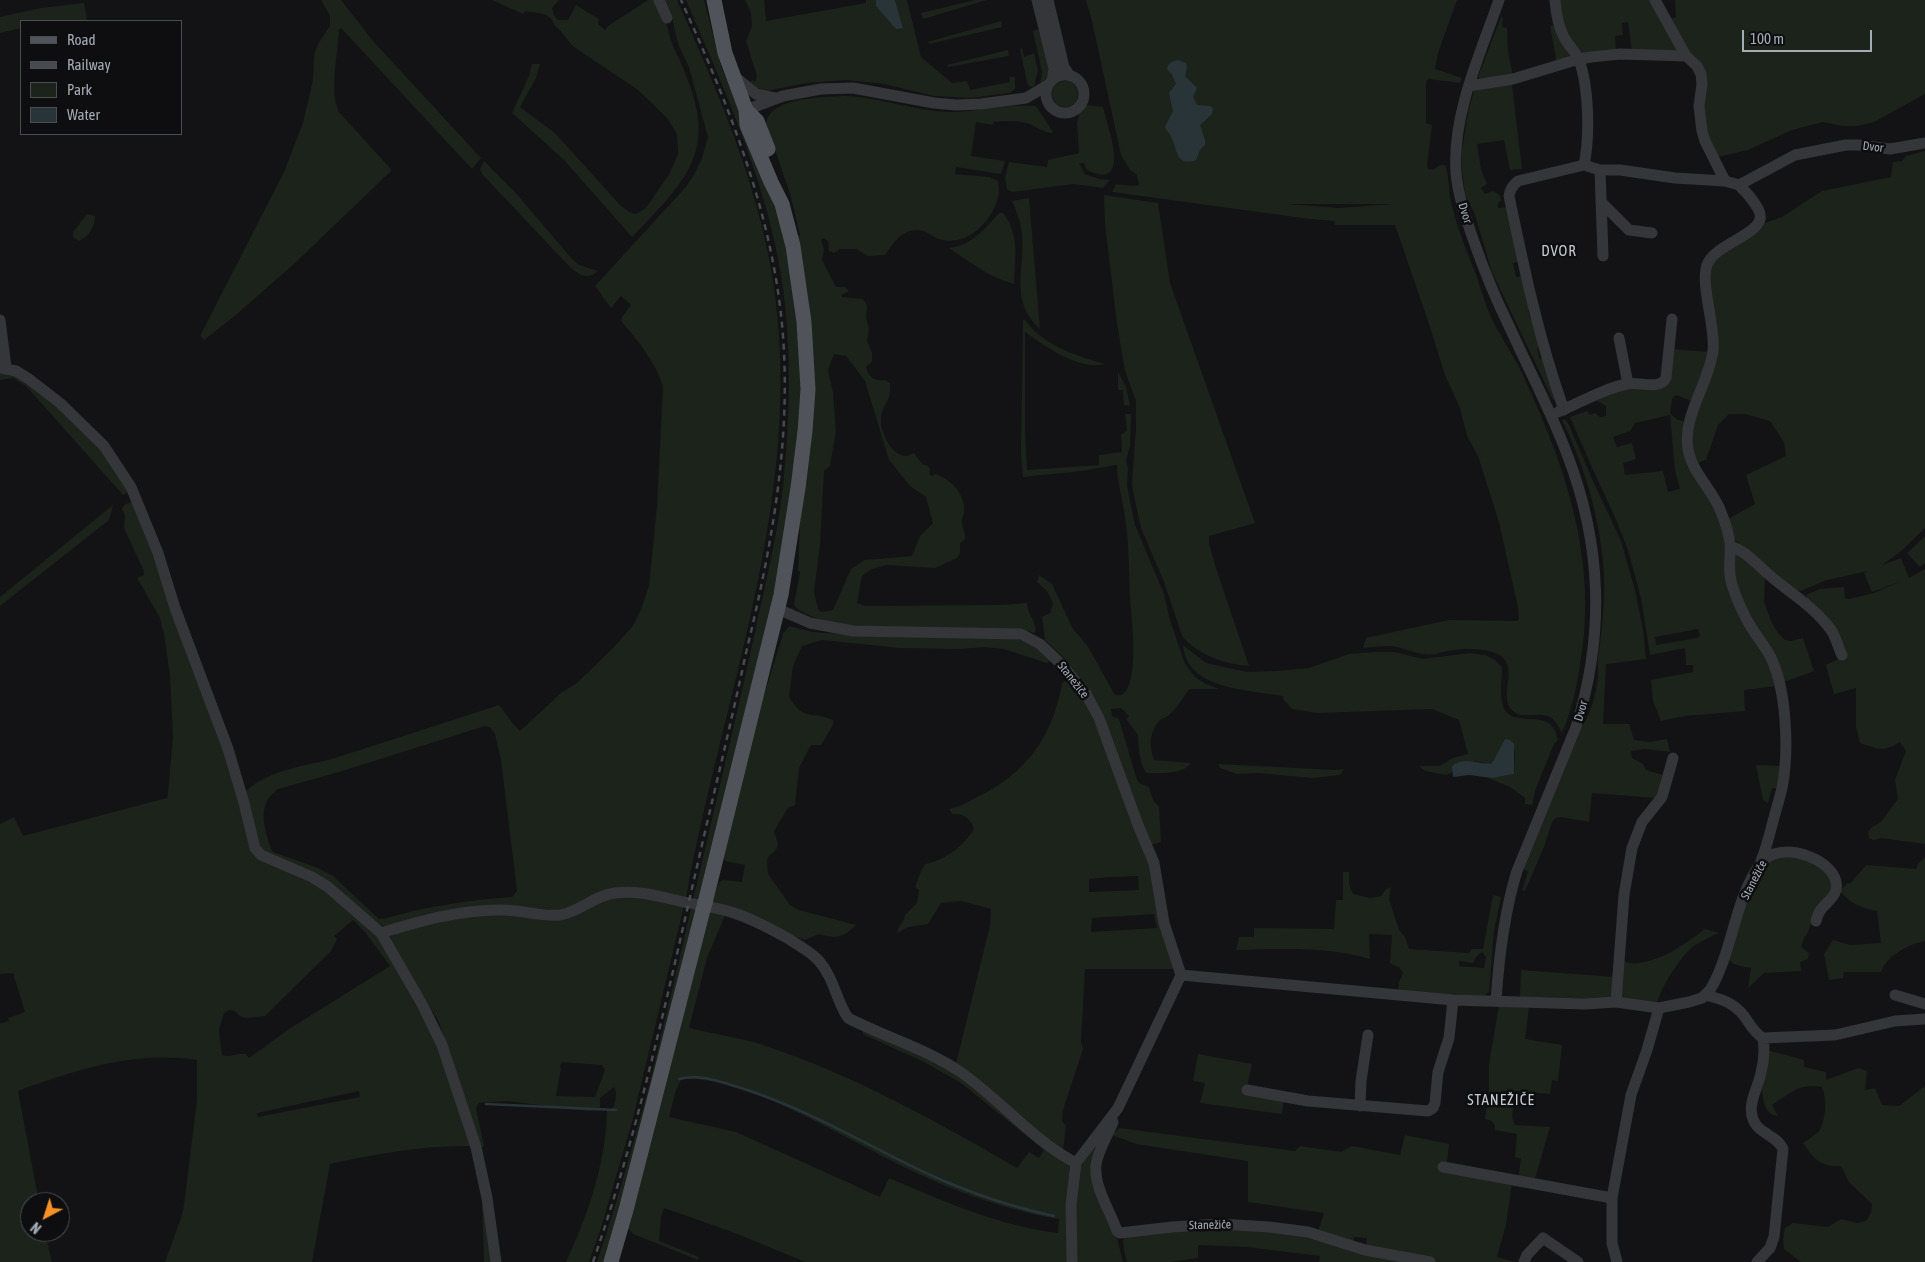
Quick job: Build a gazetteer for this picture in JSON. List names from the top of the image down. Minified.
{"streets":{"street":["Dvor","Stanežiče"]},"districts":["DVOR","STANEŽIČE"],"legend":["Road","Railway","Park","Water"],"scale_bar":"100 m","north":"bottom left"}
